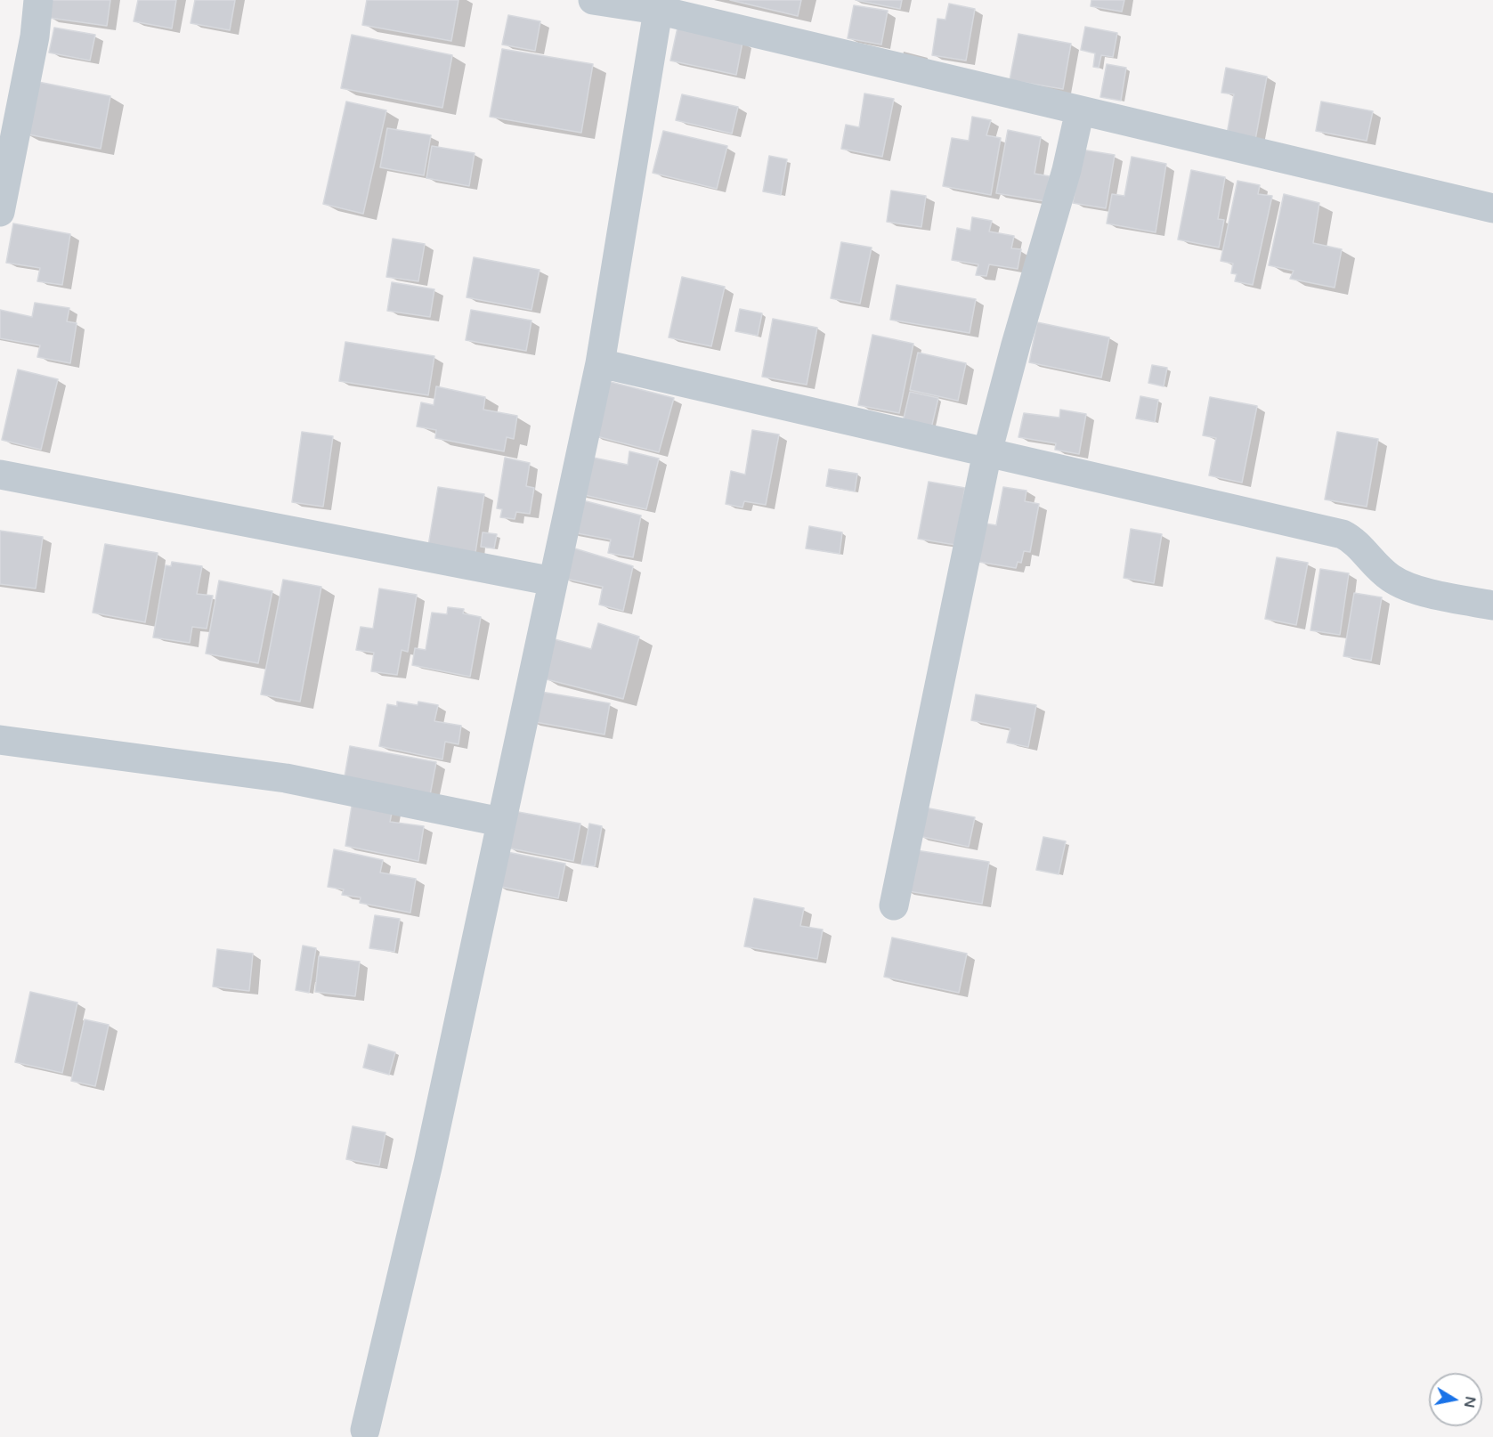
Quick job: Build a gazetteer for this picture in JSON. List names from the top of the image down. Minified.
{"north":"right"}
